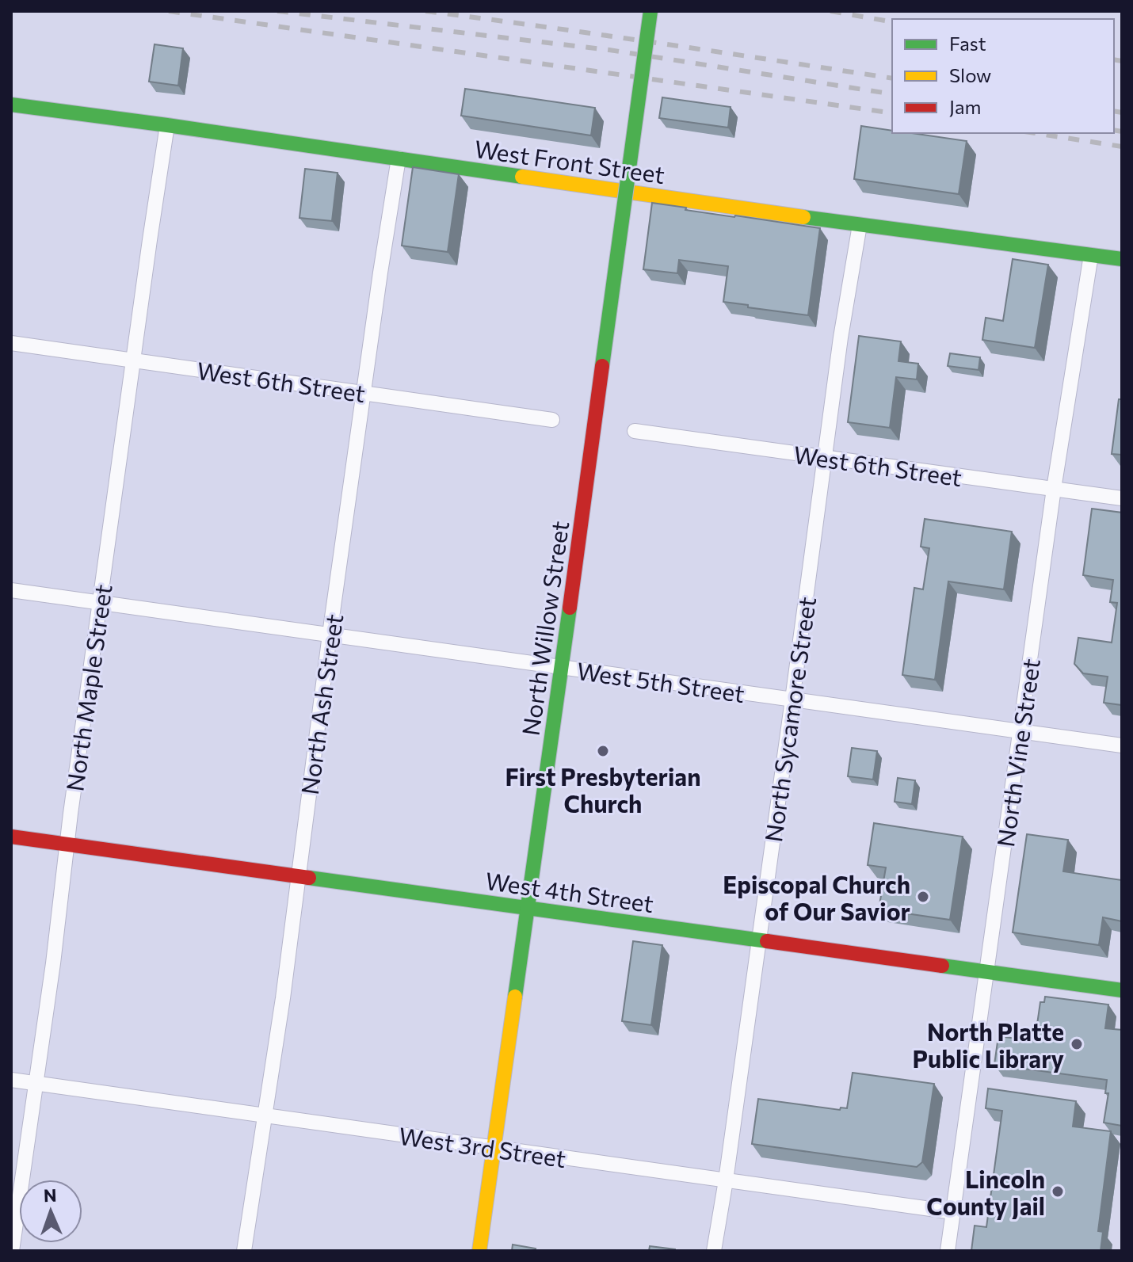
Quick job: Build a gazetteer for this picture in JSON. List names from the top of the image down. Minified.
{"streets":{"main road":["West Front Street","North Willow Street","West 4th Street"],"street":["West 6th Street","West 5th Street","North Maple Street","North Ash Street","North Sycamore Street","North Vine Street","West 3rd Street"]},"crossings":[["West Front Street","North Maple Street"],["West Front Street","North Ash Street"],["West Front Street","North Sycamore Street"],["West Front Street","North Vine Street"],["West 6th Street","North Maple Street"],["West 6th Street","North Ash Street"],["West 6th Street","North Sycamore Street"],["West 6th Street","North Vine Street"],["North Willow Street","West 5th Street"],["North Willow Street","West 4th Street"],["North Willow Street","West 3rd Street"],["West 5th Street","North Maple Street"],["West 5th Street","North Ash Street"],["West 5th Street","North Sycamore Street"],["West 5th Street","North Vine Street"],["North Maple Street","West 4th Street"],["North Maple Street","West 3rd Street"],["North Ash Street","West 4th Street"],["North Ash Street","West 3rd Street"],["North Sycamore Street","West 4th Street"],["North Sycamore Street","West 3rd Street"],["North Vine Street","West 4th Street"],["North Vine Street","West 3rd Street"]],"places":["First Presbyterian Church","Episcopal Church of Our Savior","North Platte Public Library","Lincoln County Jail"],"legend":["Fast","Slow","Jam"],"north":"top"}
